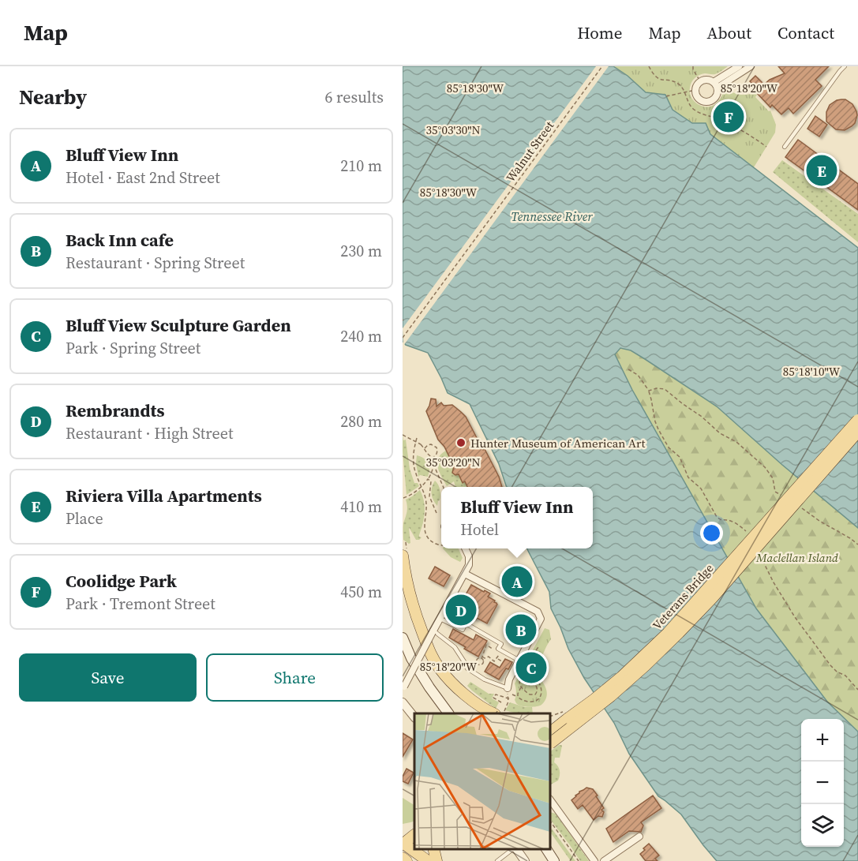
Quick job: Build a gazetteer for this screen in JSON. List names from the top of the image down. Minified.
{"streets":{"main road":["Veterans Bridge"],"path":["Walnut Street"]},"water":["Tennessee River"],"parks":["Maclellan Island"],"places":["Hunter Museum of American Art"],"page":{"header":"Map","nav":["Home","Map","About","Contact"],"heading":["Nearby","6 results"],"pins":["F","E","A","D","B","C"],"list":[{"mark":"A","name":"Bluff View Inn","note":"Hotel · East 2nd Street","value":"210 m"},{"mark":"B","name":"Back Inn cafe","note":"Restaurant · Spring Street","value":"230 m"},{"mark":"C","name":"Bluff View Sculpture Garden","note":"Park · Spring Street","value":"240 m"},{"mark":"D","name":"Rembrandts","note":"Restaurant · High Street","value":"280 m"},{"mark":"E","name":"Riviera Villa Apartments","note":"Place","value":"410 m"},{"mark":"F","name":"Coolidge Park","note":"Park · Tremont Street","value":"450 m"}],"popup":["Bluff View Inn","Hotel"],"buttons":["Save","Share"],"map_buttons":["+","−"]},"coordinates":["85°18'30\"W","85°18'20\"W","35°03'30\"N","85°18'10\"W","35°03'20\"N"]}
